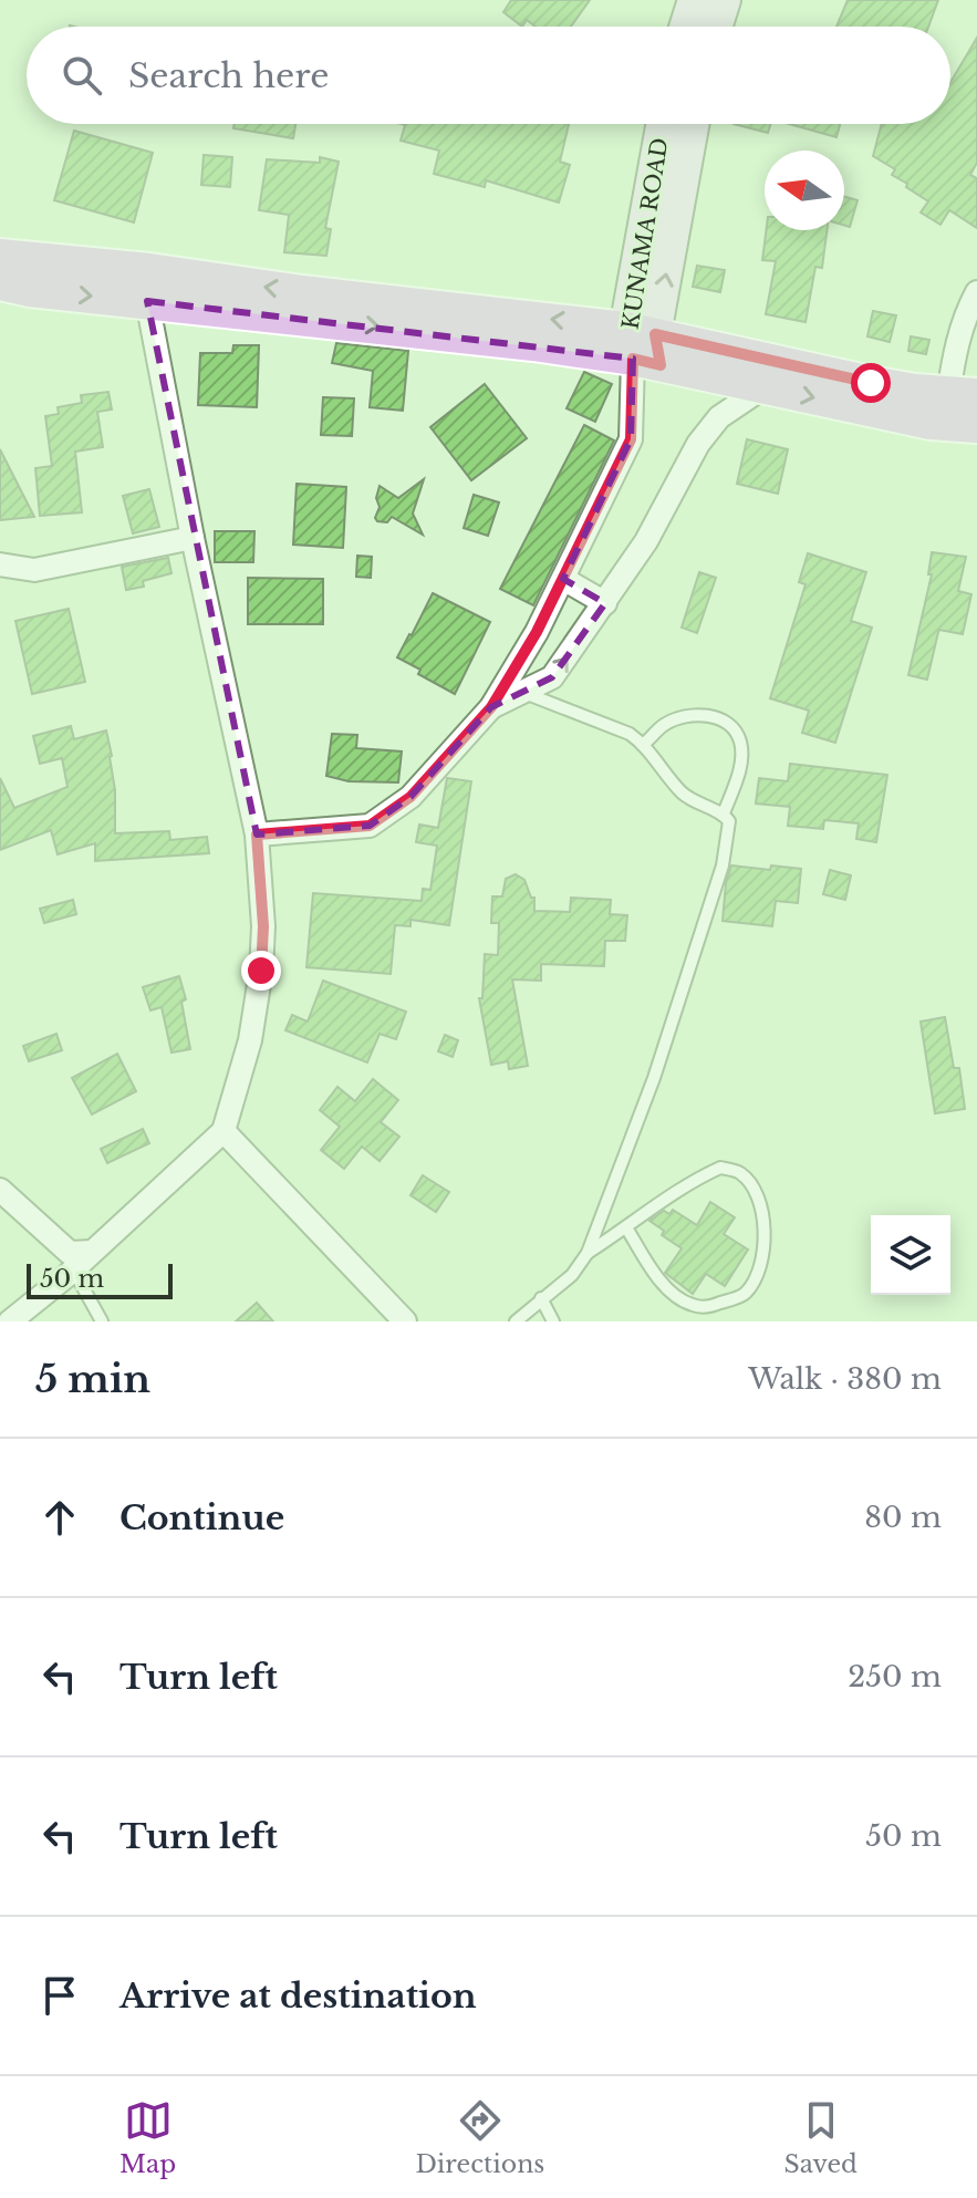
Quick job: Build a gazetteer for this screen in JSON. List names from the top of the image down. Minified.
{"streets":{"main road":["KUNAMA ROAD"]},"scale_bar":"50 m","north":"left","page":{"search":"Search here","scale":"50 m","heading":["5 min","Walk · 380 m"],"list":[["Continue","80 m"],["Turn left","250 m"],["Turn left","50 m"],"Arrive at destination"],"nav":["Map","Directions","Saved"]}}
